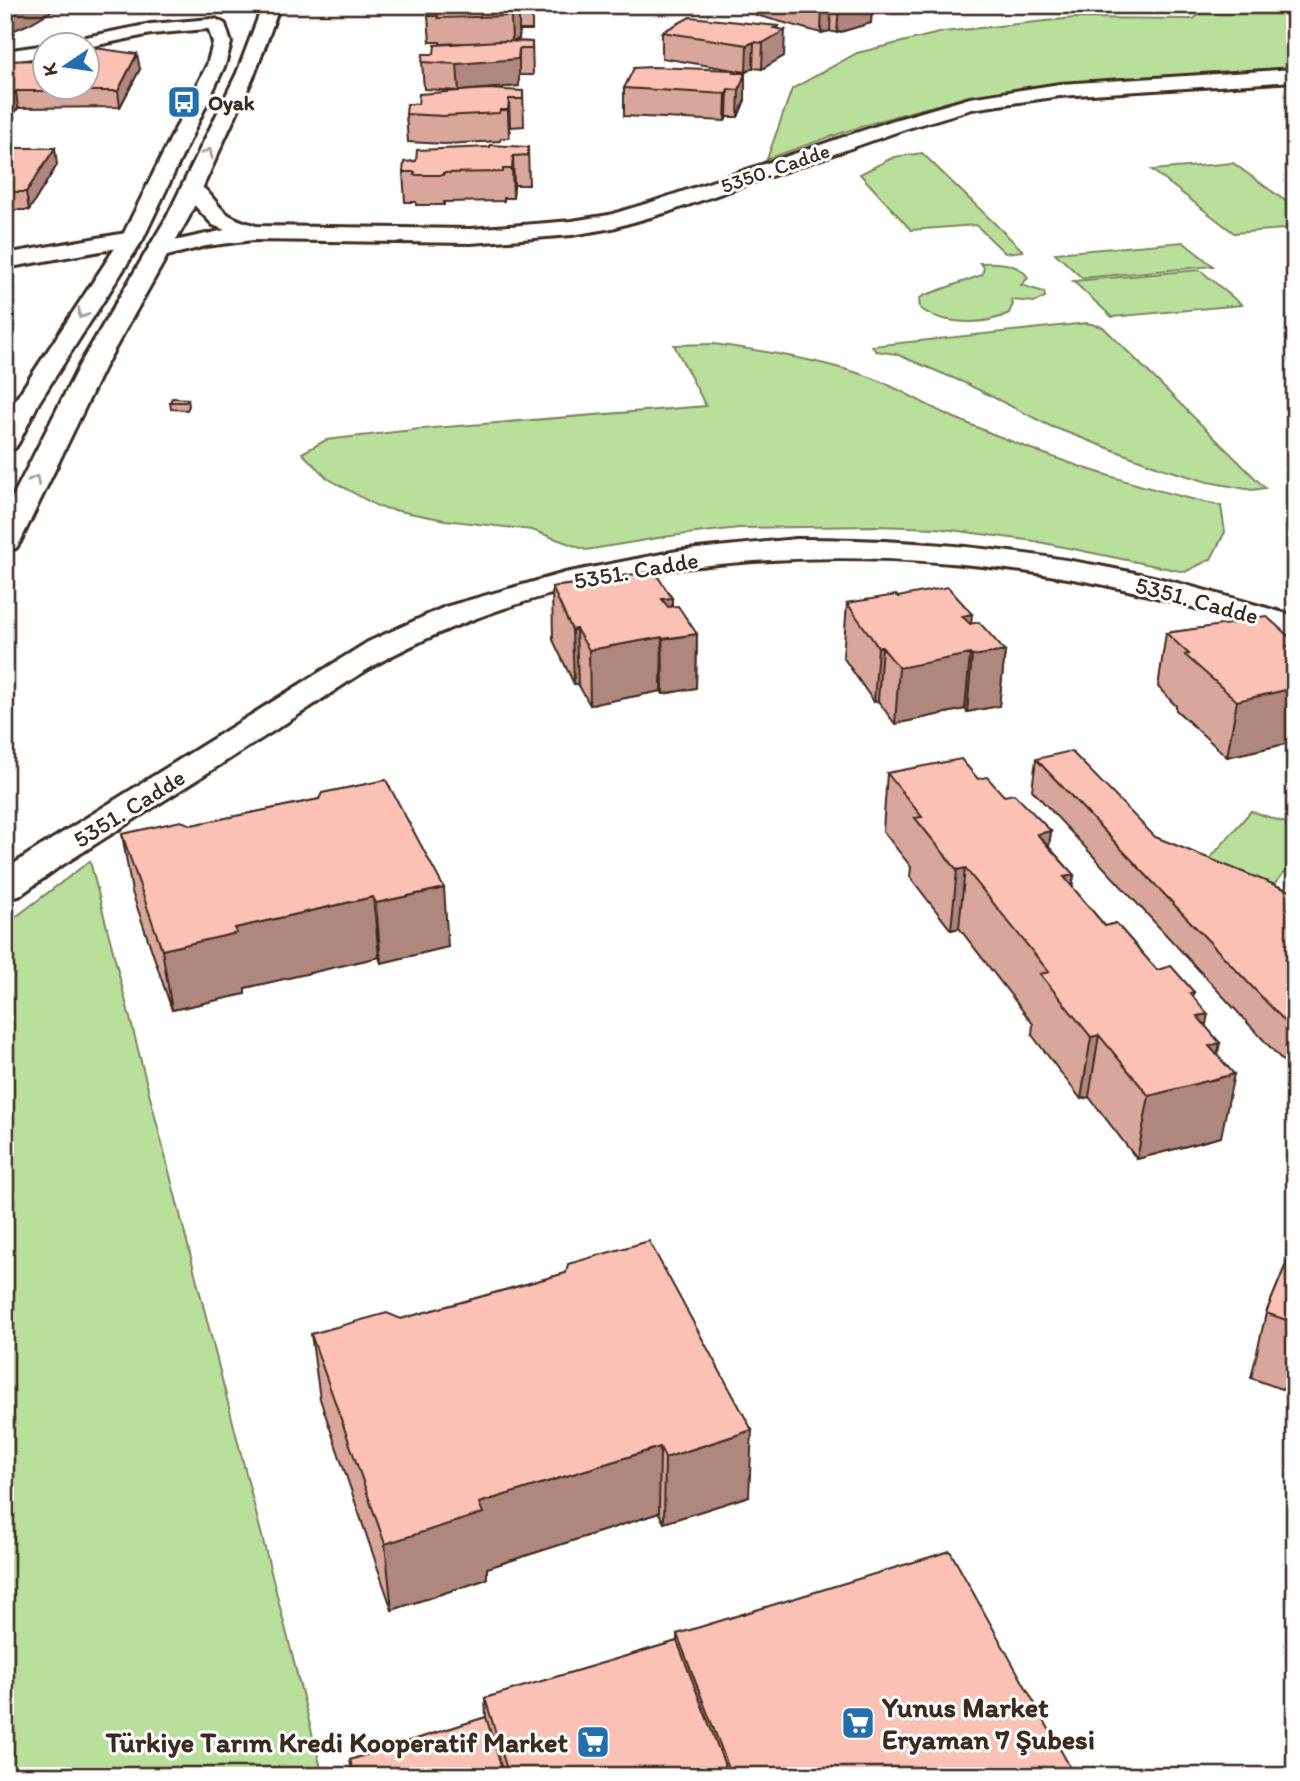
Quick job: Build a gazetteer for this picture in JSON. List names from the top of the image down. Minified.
{"streets":{"street":["5350. Cadde","5351. Cadde"]},"places":{"bus stop":["Oyak"],"supermarket":["Yunus Market Eryaman 7 Şubesi","Türkiye Tarım Kredi Kooperatif Market"]},"north":"left"}
